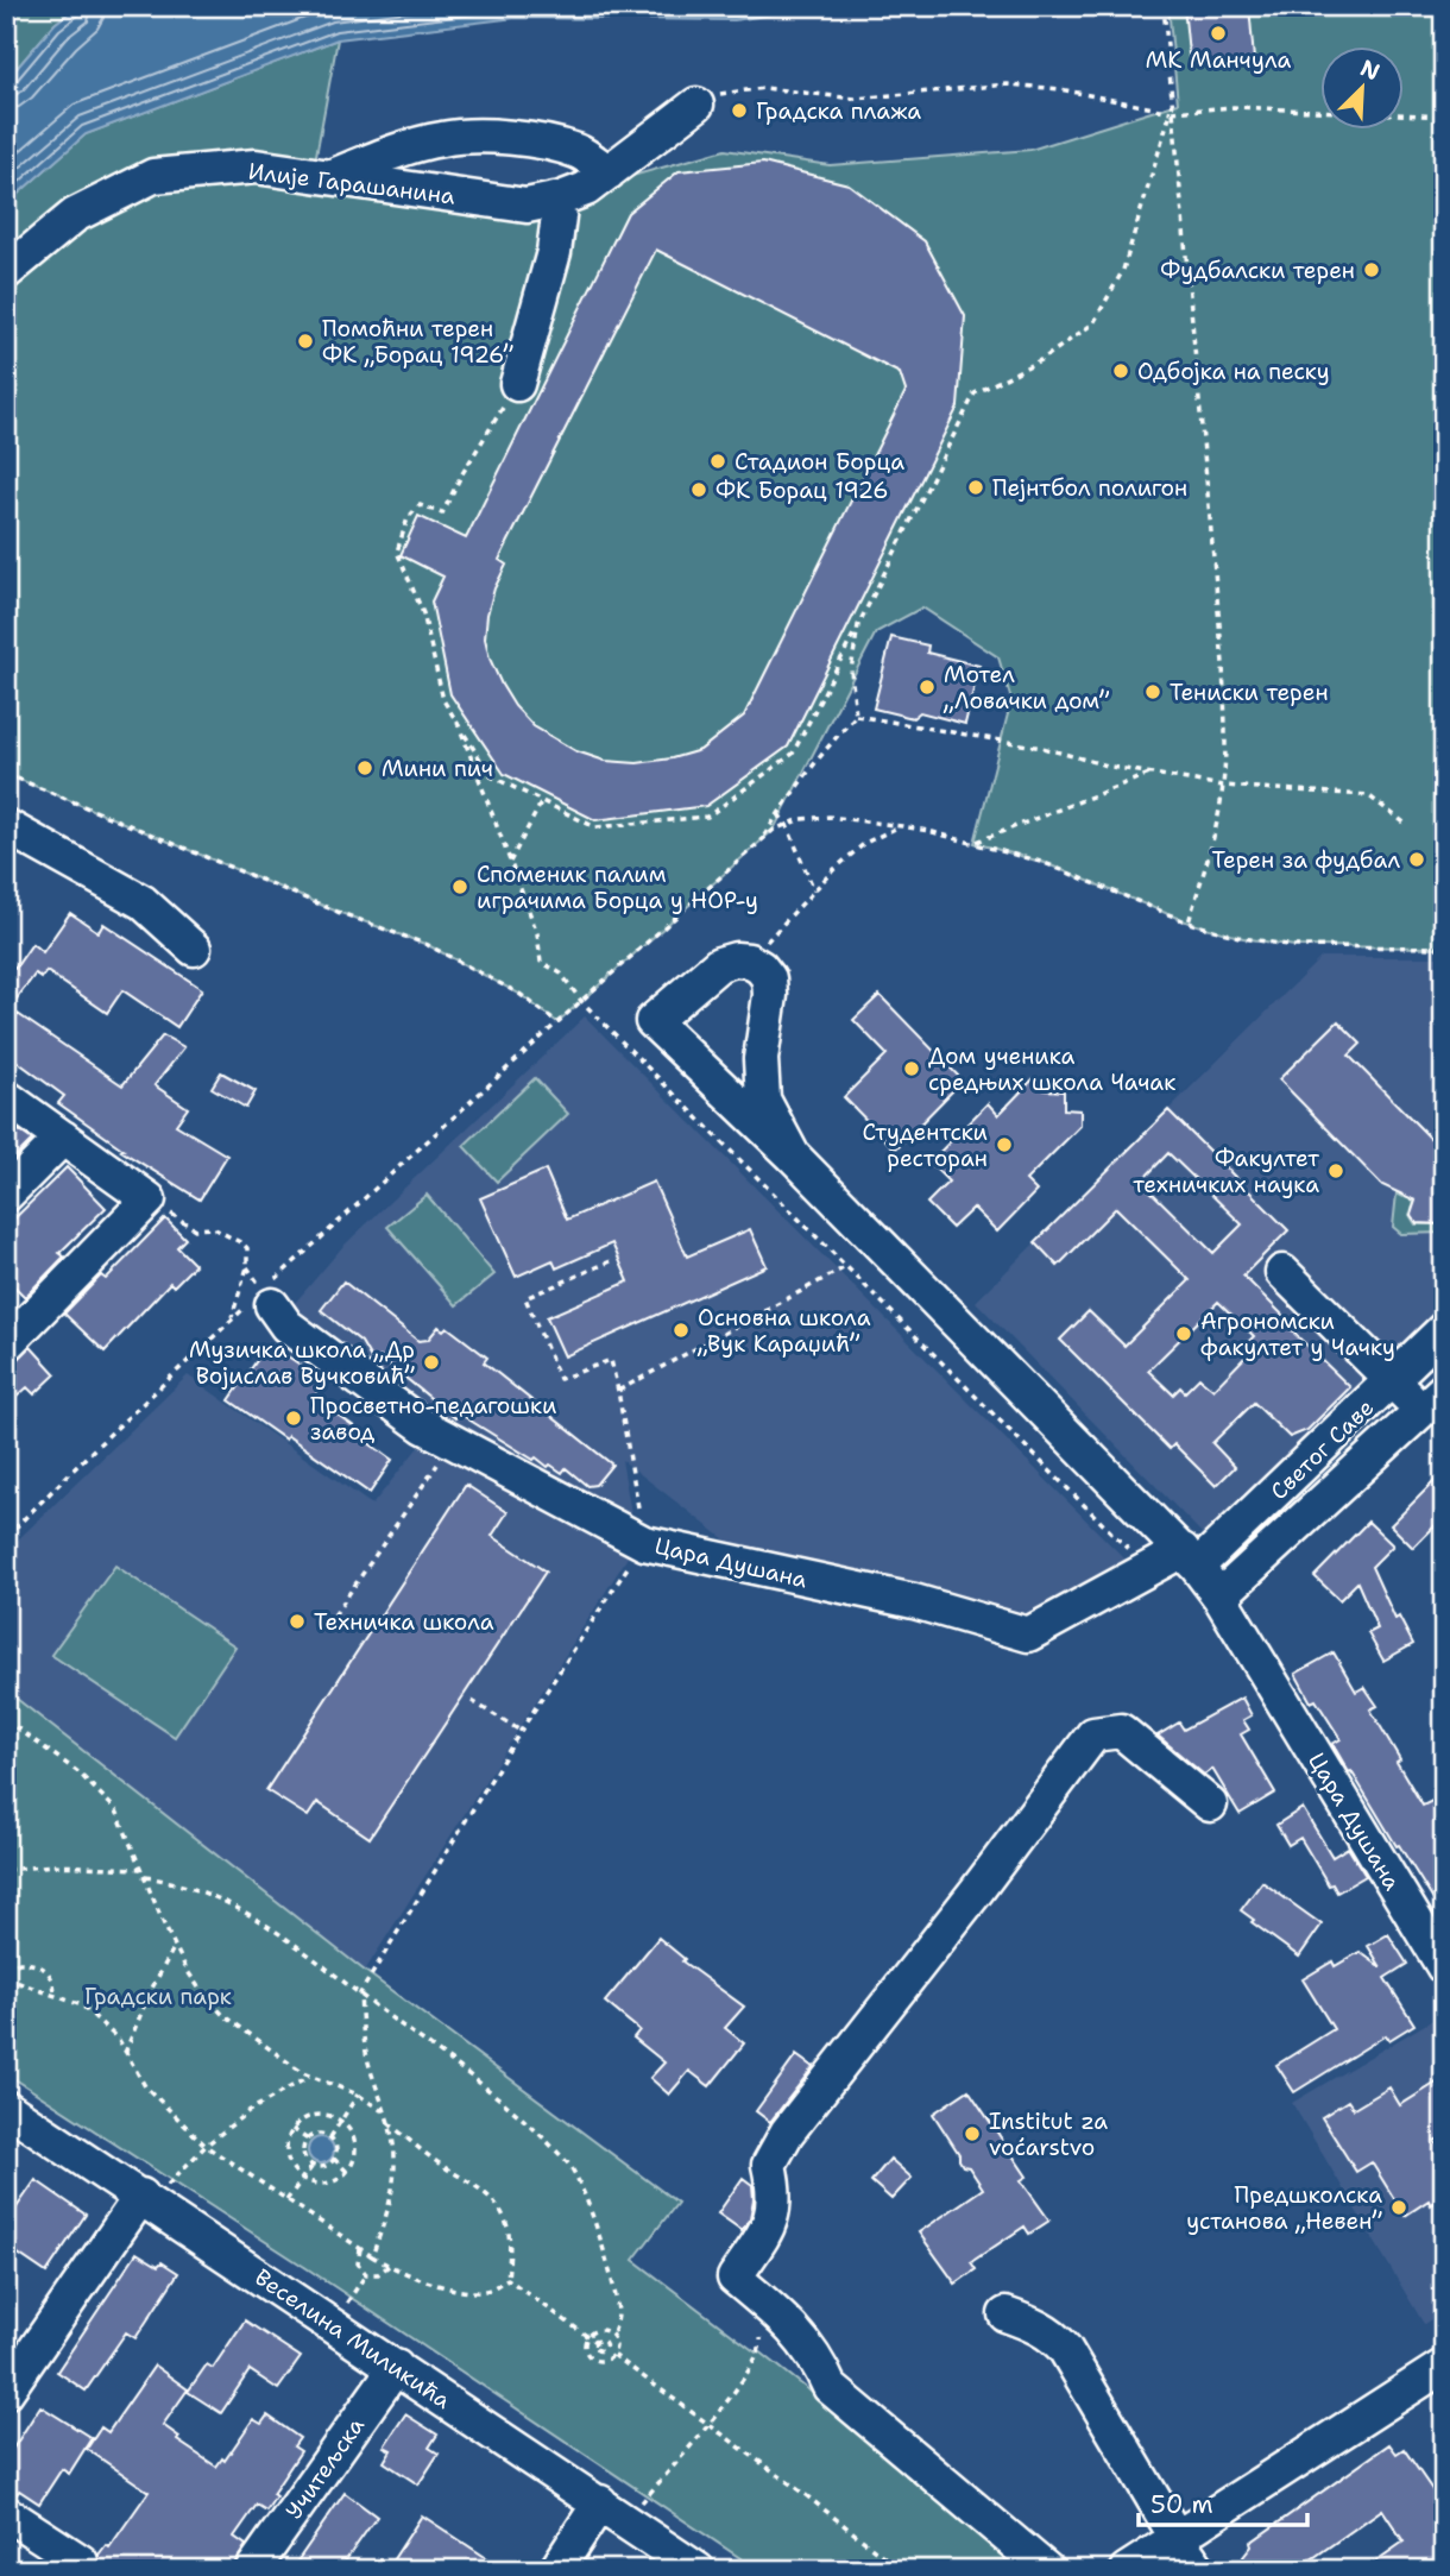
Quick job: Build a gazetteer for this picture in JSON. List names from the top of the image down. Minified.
{"streets":{"street":["Илије Гарашанина","Светог Саве","Цара Душана","Веселина Миликића","Учитељска"]},"crossings":[["Светог Саве","Цара Душана"],["Веселина Миликића","Учитељска"]],"parks":["Градски парк"],"places":["МК Манчула","Градска плажа","Фудбалски терен","Помоћни терен ФК „Борац 1926”","Одбојка на песку","Стадион Борца","Пејнтбол полигон","ФК Борац 1926","Мотел „Ловачки дом”","Тениски терен","Мини пич","Терен за фудбал","Споменик палим играчима Борца у НОР-у","Дом ученика средњих школа Чачак","Студентски ресторан","Факултет техничких наука","Основна школа „Вук Караџић”","Агрономски факултет у Чачку","Музичка школа „Др Војислав Вучковић”","Просветно-педагошки завод","Техничка школа","Institut za voćarstvo","Предшколска установа „Невен”"],"scale_bar":"50 m","north":"top right"}
